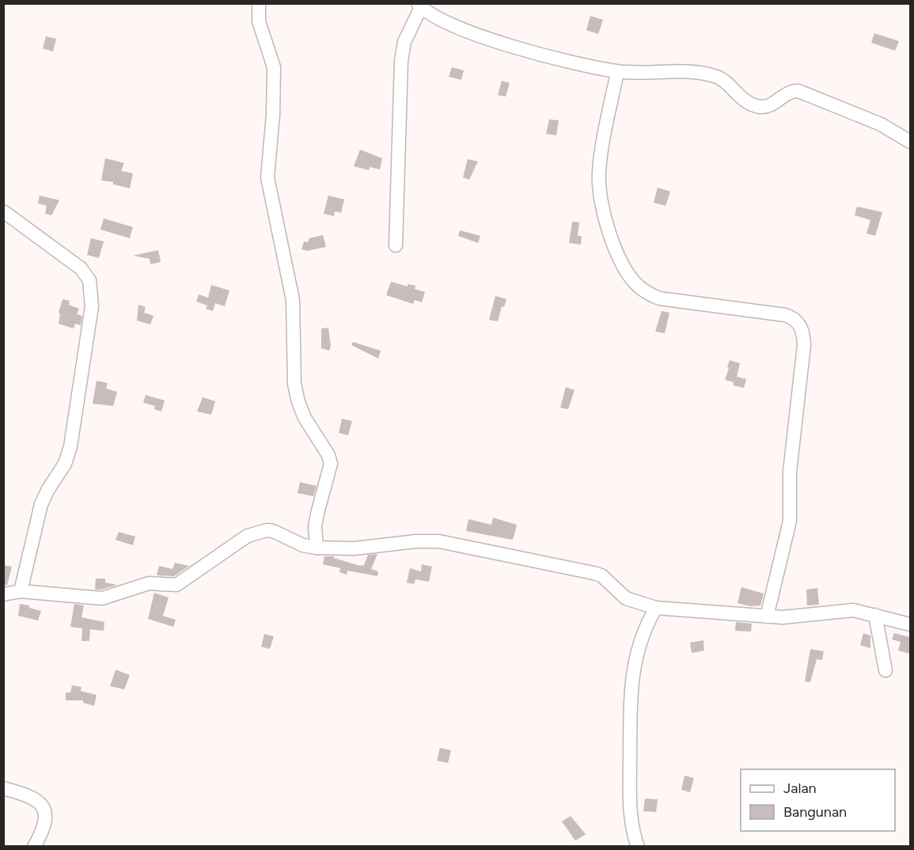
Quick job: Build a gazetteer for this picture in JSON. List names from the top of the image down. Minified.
{"legend":["Jalan","Bangunan"]}
